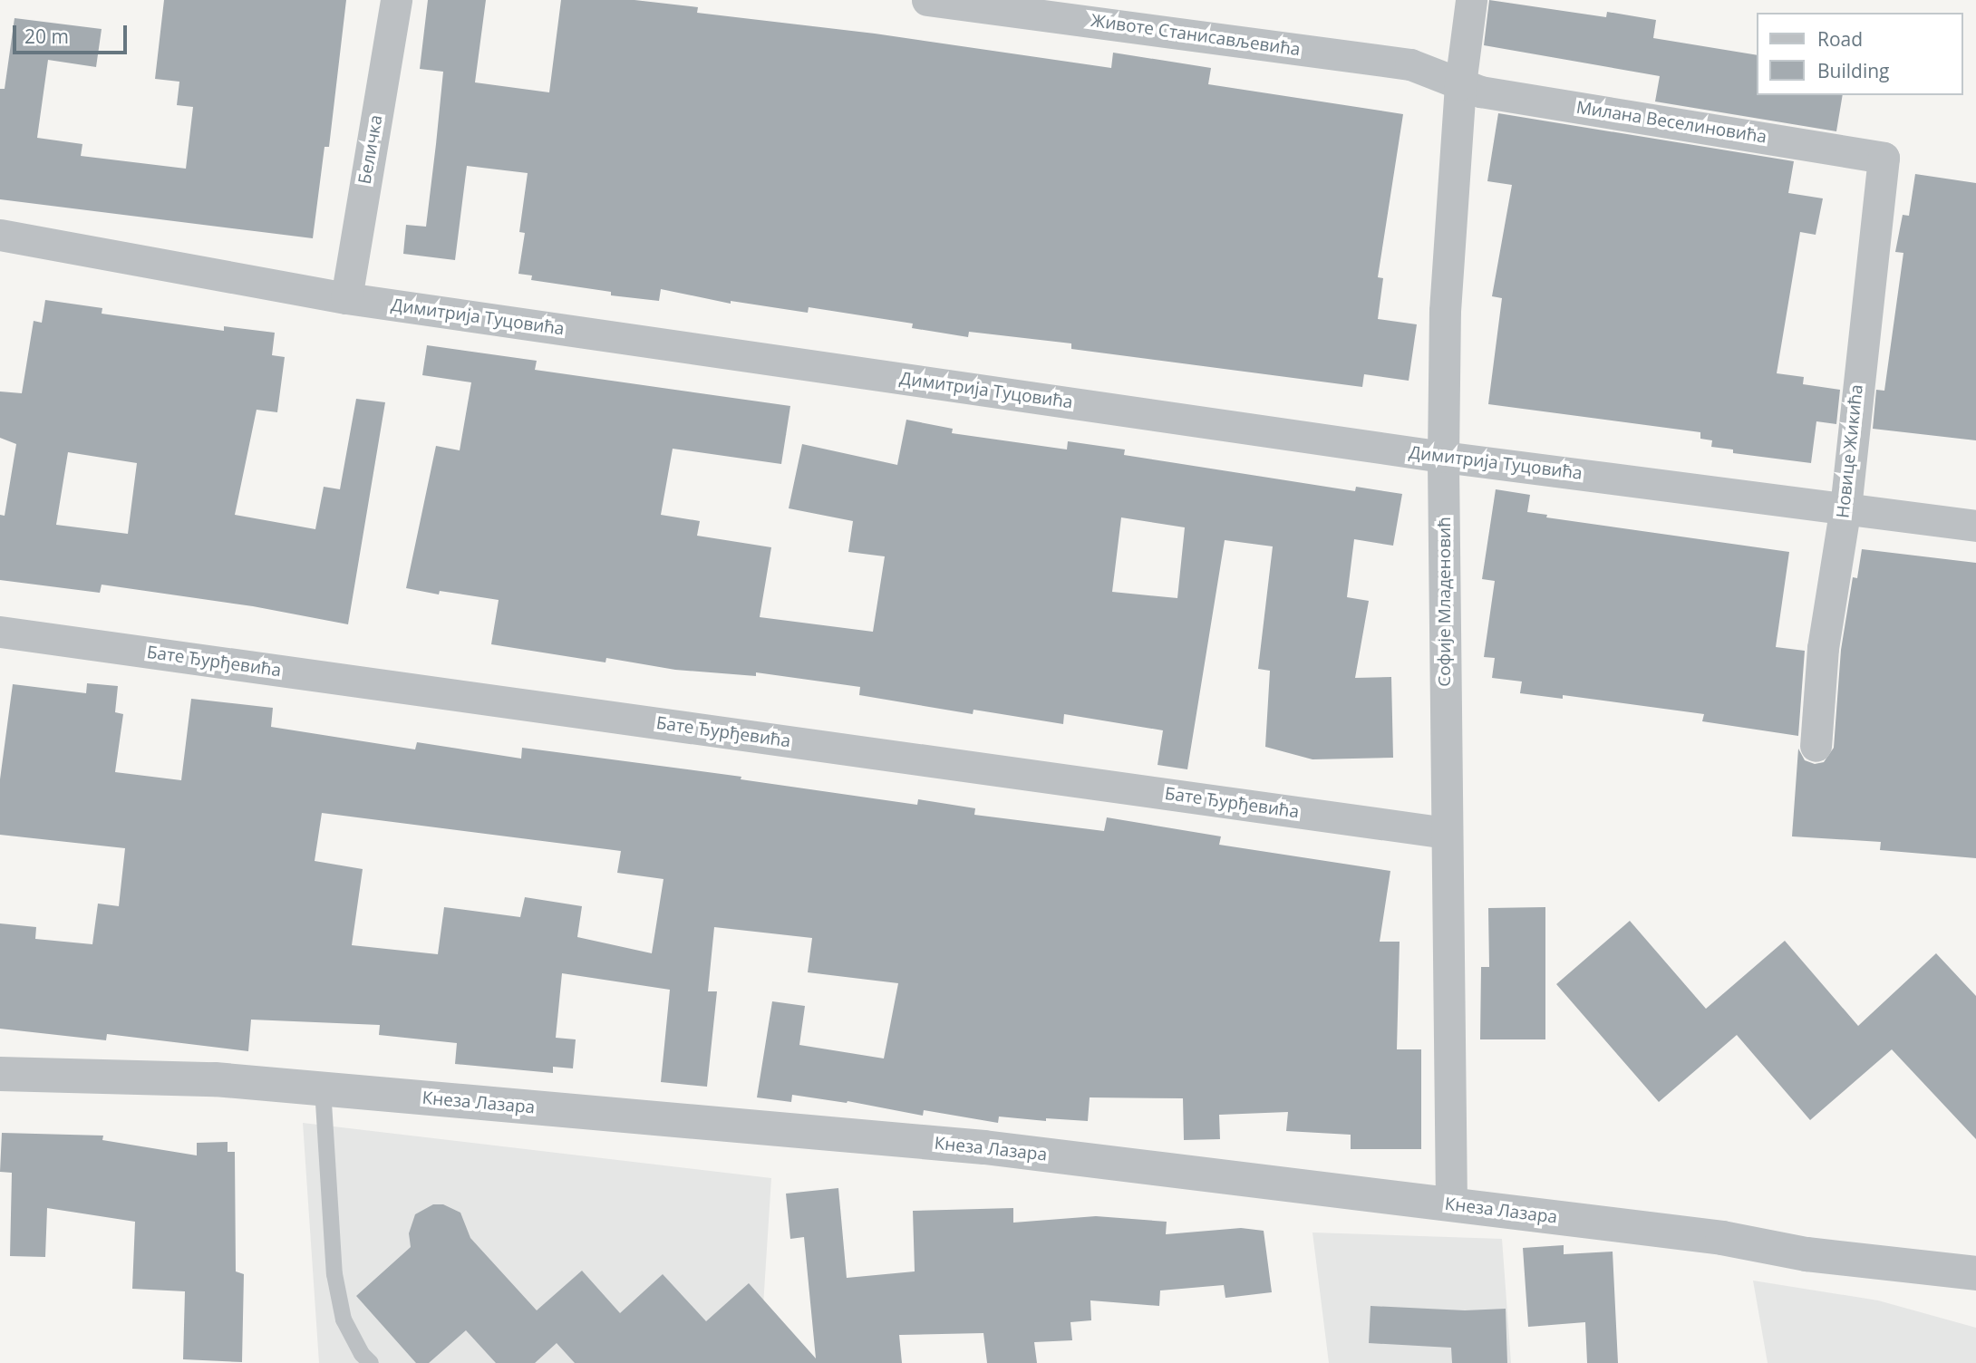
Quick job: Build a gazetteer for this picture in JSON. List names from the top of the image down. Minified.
{"streets":{"street":["Животе Станисављевића","Милана Веселиновића","Беличка","Димитрија Туцовића","Новице Жикића","Софије Младеновић","Бате Ђурђевића","Кнеза Лазара"]},"crossings":[["Животе Станисављевића","Милана Веселиновића"],["Животе Станисављевића","Софије Младеновић"],["Милана Веселиновића","Новице Жикића"],["Милана Веселиновића","Софије Младеновић"],["Беличка","Димитрија Туцовића"],["Димитрија Туцовића","Новице Жикића"],["Димитрија Туцовића","Софије Младеновић"],["Софије Младеновић","Бате Ђурђевића"],["Софије Младеновић","Кнеза Лазара"]],"legend":["Road","Building"],"scale_bar":"20 m"}
